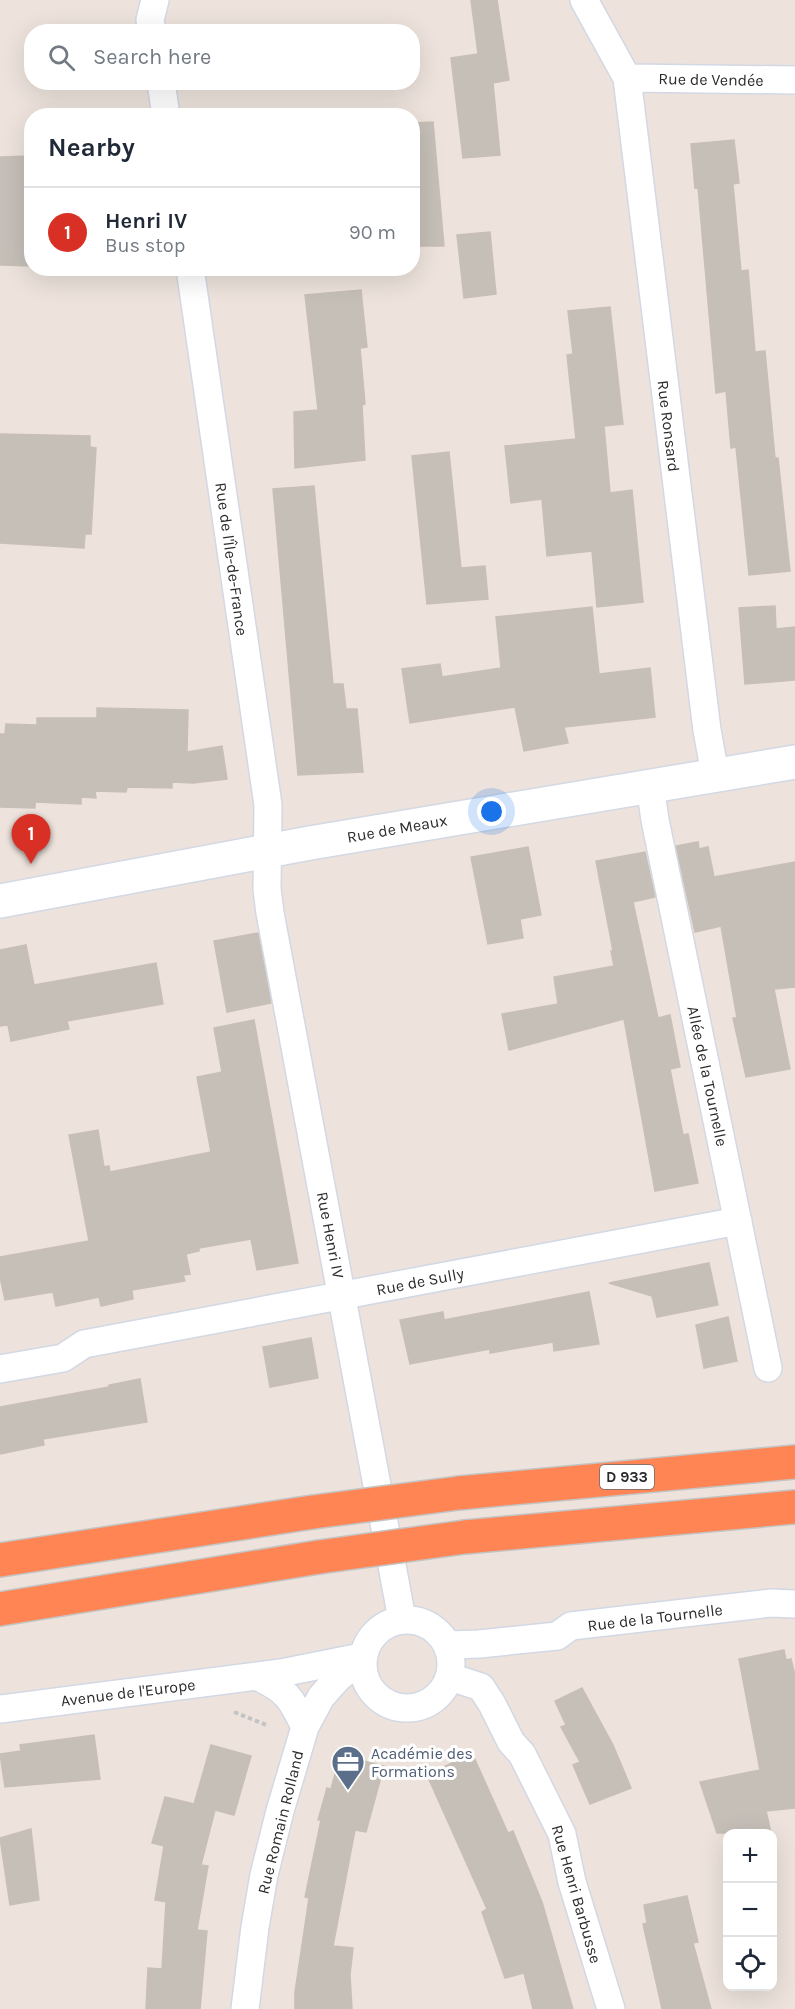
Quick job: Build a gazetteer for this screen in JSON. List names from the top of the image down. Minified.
{"streets":{"highway":["D 933"],"main road":["Rue de Meaux"],"street":["Rue de Vendée","Rue Ronsard","Rue de l'Île-de-France","Allée de la Tournelle","Rue Henri IV","Rue de Sully","Rue de la Tournelle","Avenue de l'Europe","Rue Romain Rolland","Rue Henri Barbusse"]},"crossings":[["Rue de Vendée","Rue Ronsard"],["Rue Ronsard","Rue de Meaux"],["Rue de l'Île-de-France","Rue de Meaux"],["Rue de l'Île-de-France","Rue Henri IV"],["Rue de Meaux","Allée de la Tournelle"],["Rue de Meaux","Rue Henri IV"],["Allée de la Tournelle","Rue de Sully"],["Rue Henri IV","Rue de Sully"],["Rue Henri IV","Rue de la Tournelle"],["Rue Henri IV","Avenue de l'Europe"],["Rue Henri IV","Rue Romain Rolland"],["Rue Henri IV","Rue Henri Barbusse"],["Rue de la Tournelle","Avenue de l'Europe"],["Rue de la Tournelle","Rue Romain Rolland"],["Rue de la Tournelle","Rue Henri Barbusse"],["Avenue de l'Europe","Rue Romain Rolland"],["Avenue de l'Europe","Rue Henri Barbusse"],["Rue Romain Rolland","Rue Henri Barbusse"]],"places":{"office":["Académie des Formations"]},"page":{"search":"Search here","heading":"Nearby","list":[{"mark":"1","name":"Henri IV","note":"Bus stop","value":"90 m"}],"pins":"1","map_buttons":["+","−"]}}
